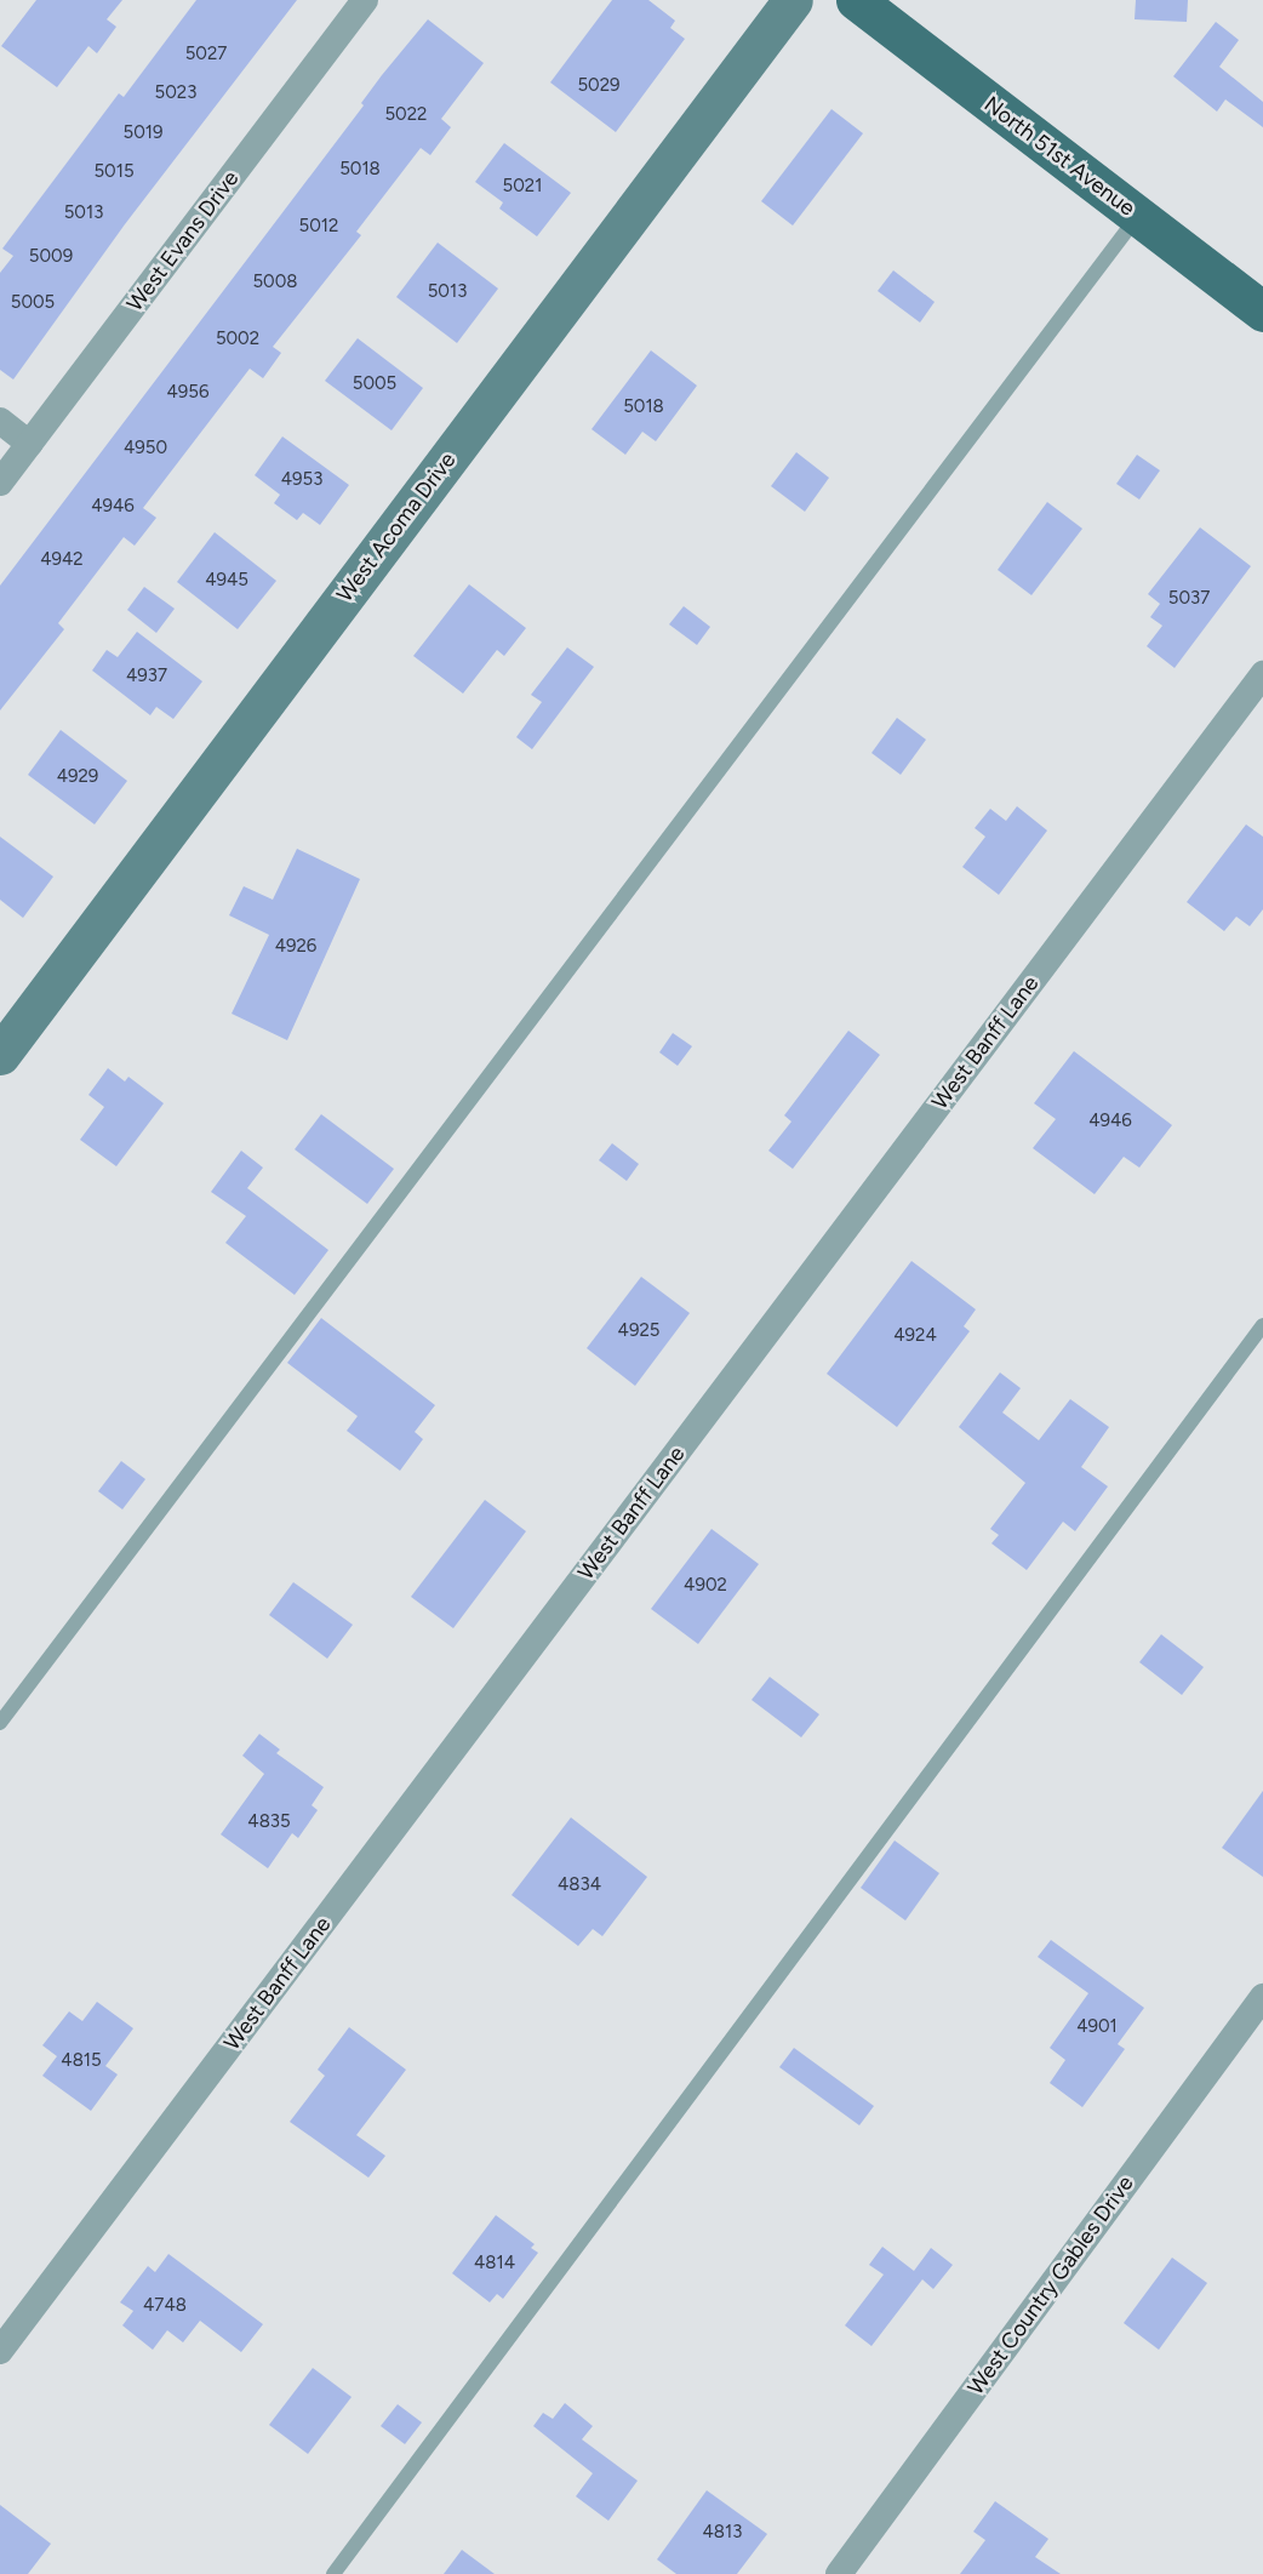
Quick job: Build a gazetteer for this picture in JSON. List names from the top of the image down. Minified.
{"streets":{"main road":["North 51st Avenue"],"street":["West Evans Drive","West Acoma Drive","West Banff Lane","West Country Gables Drive"]},"house_numbers":["5027","5029","5023","5022","5019","5018","5015","5021","5013","5012","5009","5008","5013","5005","5002","5005","4956","5018","4950","4953","4946","4942","4945","5037","4937","4929","4926","4946","4925","4924","4902","4835","4834","4901","4815","4814","4748","4813"]}
